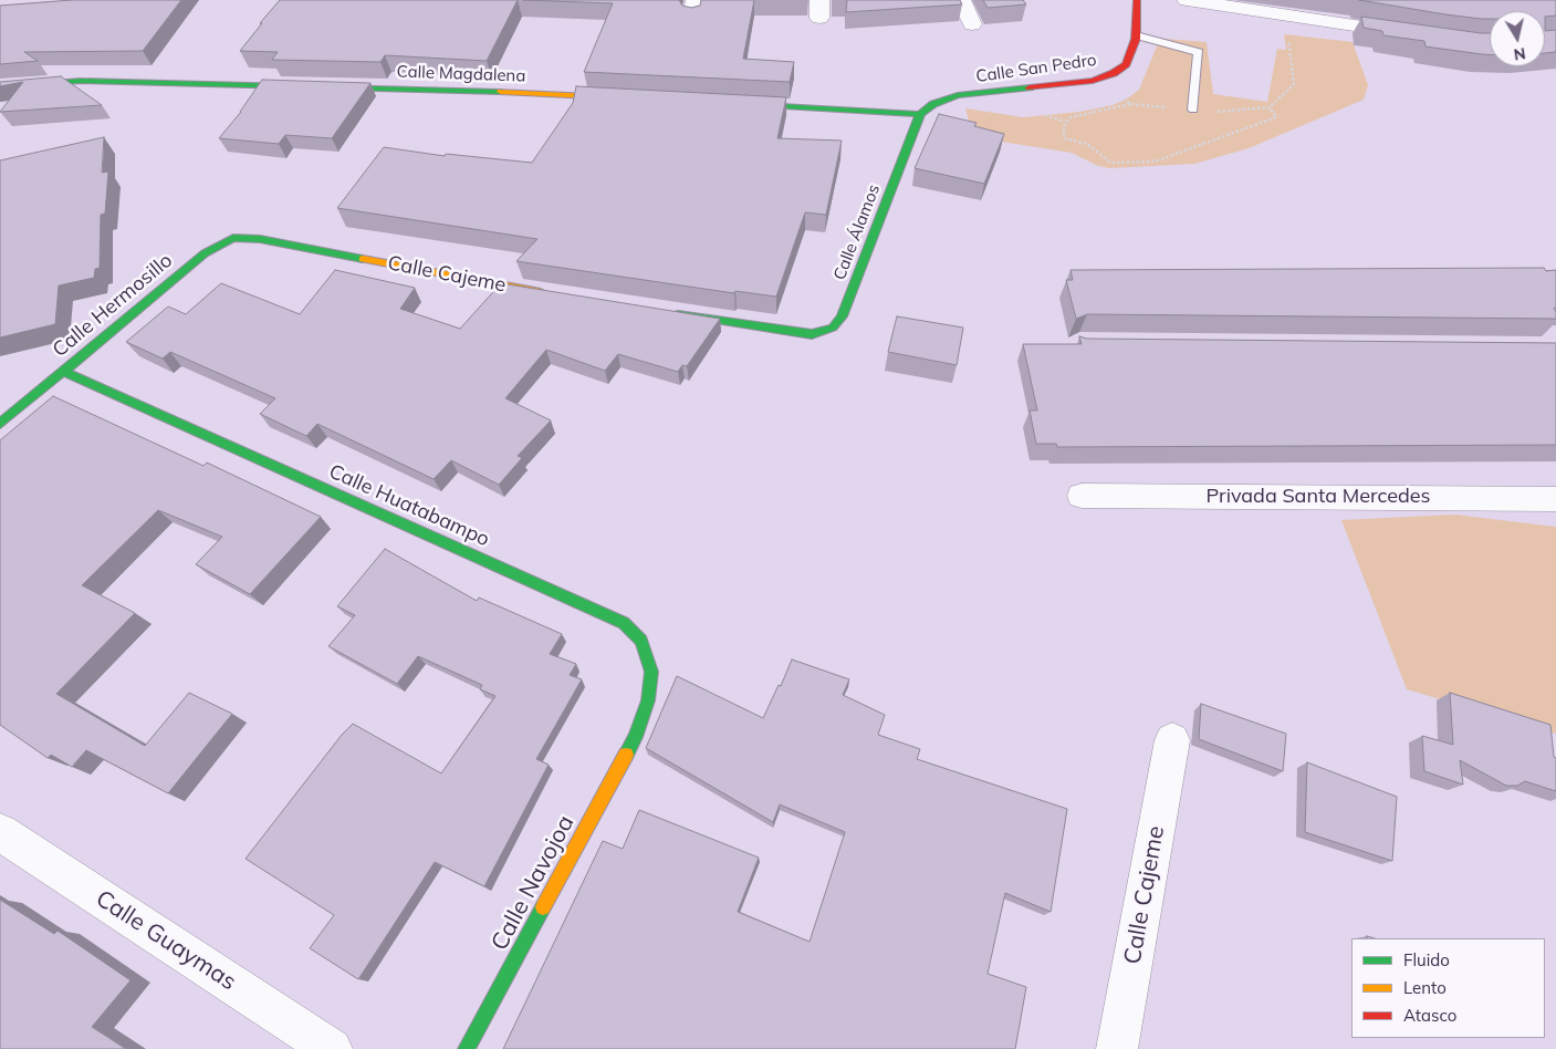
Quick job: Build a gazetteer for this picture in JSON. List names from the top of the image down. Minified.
{"streets":{"street":["Calle San Pedro","Calle Magdalena","Calle Álamos","Calle Cajeme","Calle Hermosillo","Privada Santa Mercedes","Calle Huatabampo","Calle Navojoa","Calle Guaymas"]},"crossings":[["Calle San Pedro","Calle Álamos"],["Calle Cajeme","Calle Hermosillo"],["Calle Hermosillo","Calle Huatabampo"],["Calle Huatabampo","Calle Navojoa"]],"legend":["Fluido","Lento","Atasco"],"north":"bottom"}
